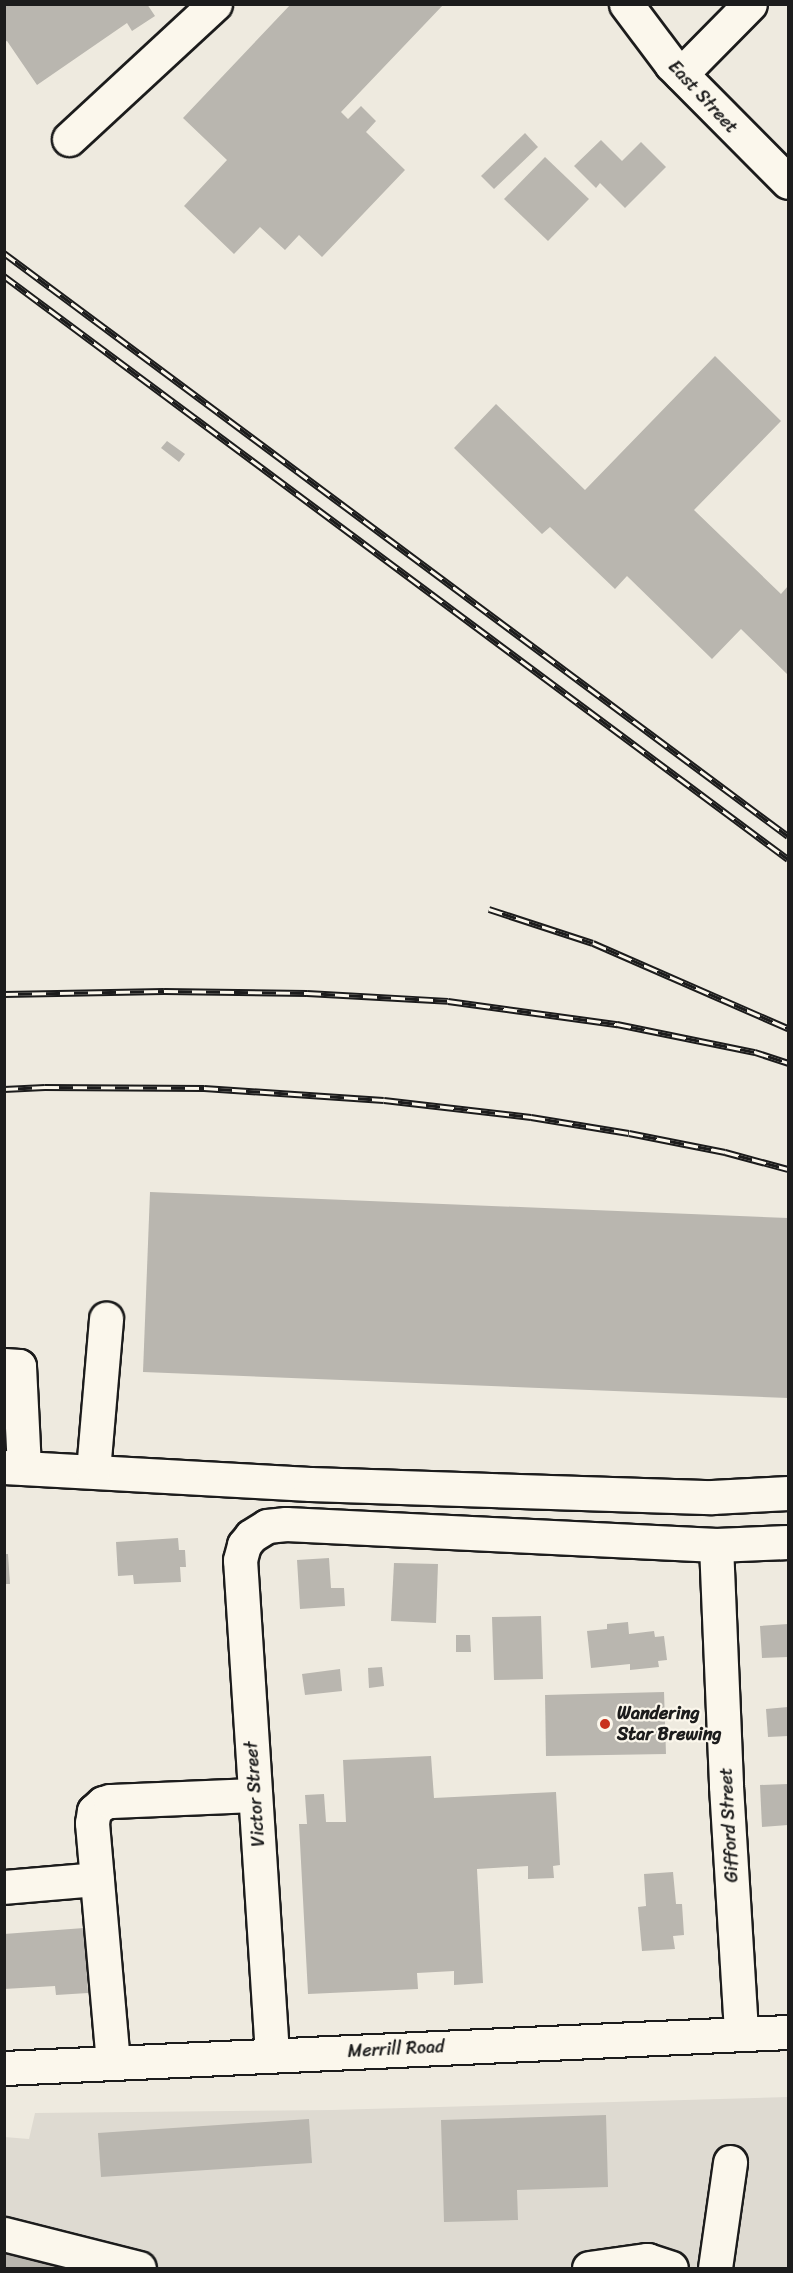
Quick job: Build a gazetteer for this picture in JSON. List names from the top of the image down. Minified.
{"streets":{"main road":["East Street","Victor Street","Gifford Street","Merrill Road"]},"crossings":[["Victor Street","Gifford Street"],["Victor Street","Merrill Road"],["Gifford Street","Merrill Road"]],"places":["Wandering Star Brewing"]}
